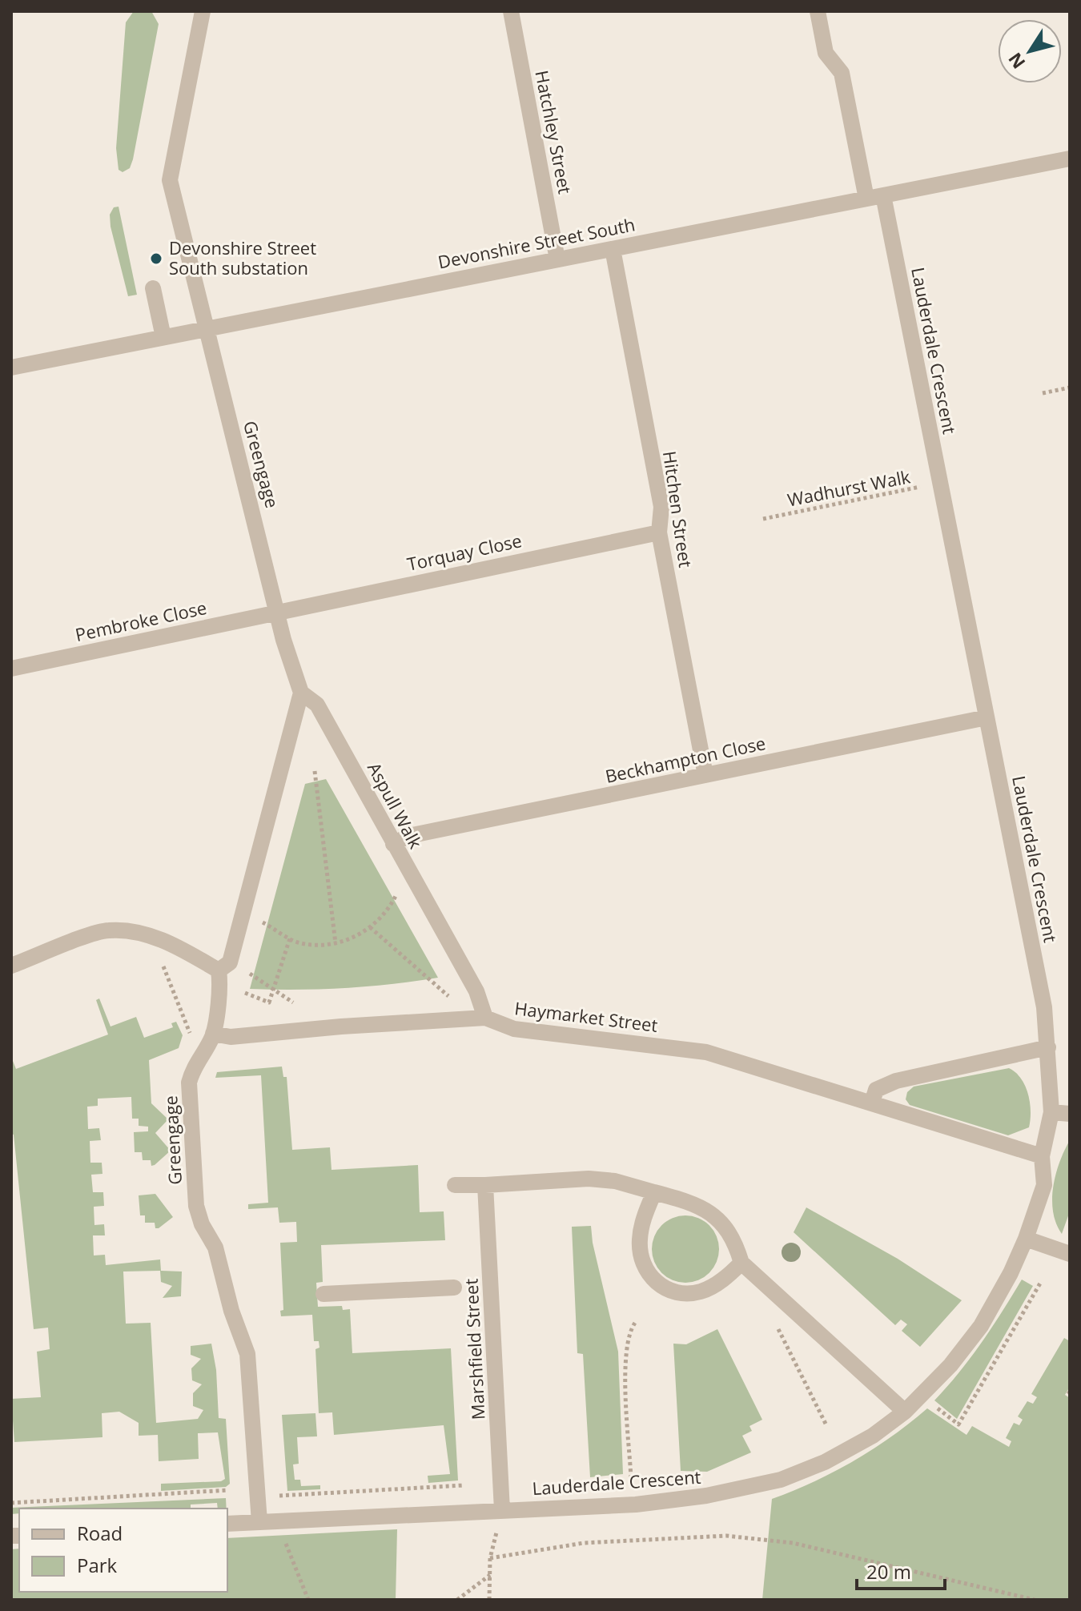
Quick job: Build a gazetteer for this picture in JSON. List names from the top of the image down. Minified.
{"streets":{"street":["Hatchley Street","Devonshire Street South","Lauderdale Crescent","Greengage","Hitchen Street","Torquay Close","Pembroke Close","Beckhampton Close","Aspull Walk","Haymarket Street","Marshfield Street"],"path":["Wadhurst Walk"]},"crossings":[["Hatchley Street","Devonshire Street South"],["Devonshire Street South","Lauderdale Crescent"],["Devonshire Street South","Greengage"],["Devonshire Street South","Hitchen Street"],["Lauderdale Crescent","Greengage"],["Lauderdale Crescent","Wadhurst Walk"],["Lauderdale Crescent","Beckhampton Close"],["Lauderdale Crescent","Haymarket Street"],["Lauderdale Crescent","Marshfield Street"],["Greengage","Torquay Close"],["Greengage","Pembroke Close"],["Greengage","Aspull Walk"],["Greengage","Haymarket Street"],["Hitchen Street","Torquay Close"],["Hitchen Street","Beckhampton Close"],["Torquay Close","Pembroke Close"],["Torquay Close","Aspull Walk"],["Pembroke Close","Aspull Walk"],["Beckhampton Close","Aspull Walk"],["Aspull Walk","Haymarket Street"]],"places":["Devonshire Street South substation"],"legend":["Road","Park"],"scale_bar":"20 m","north":"bottom left"}
